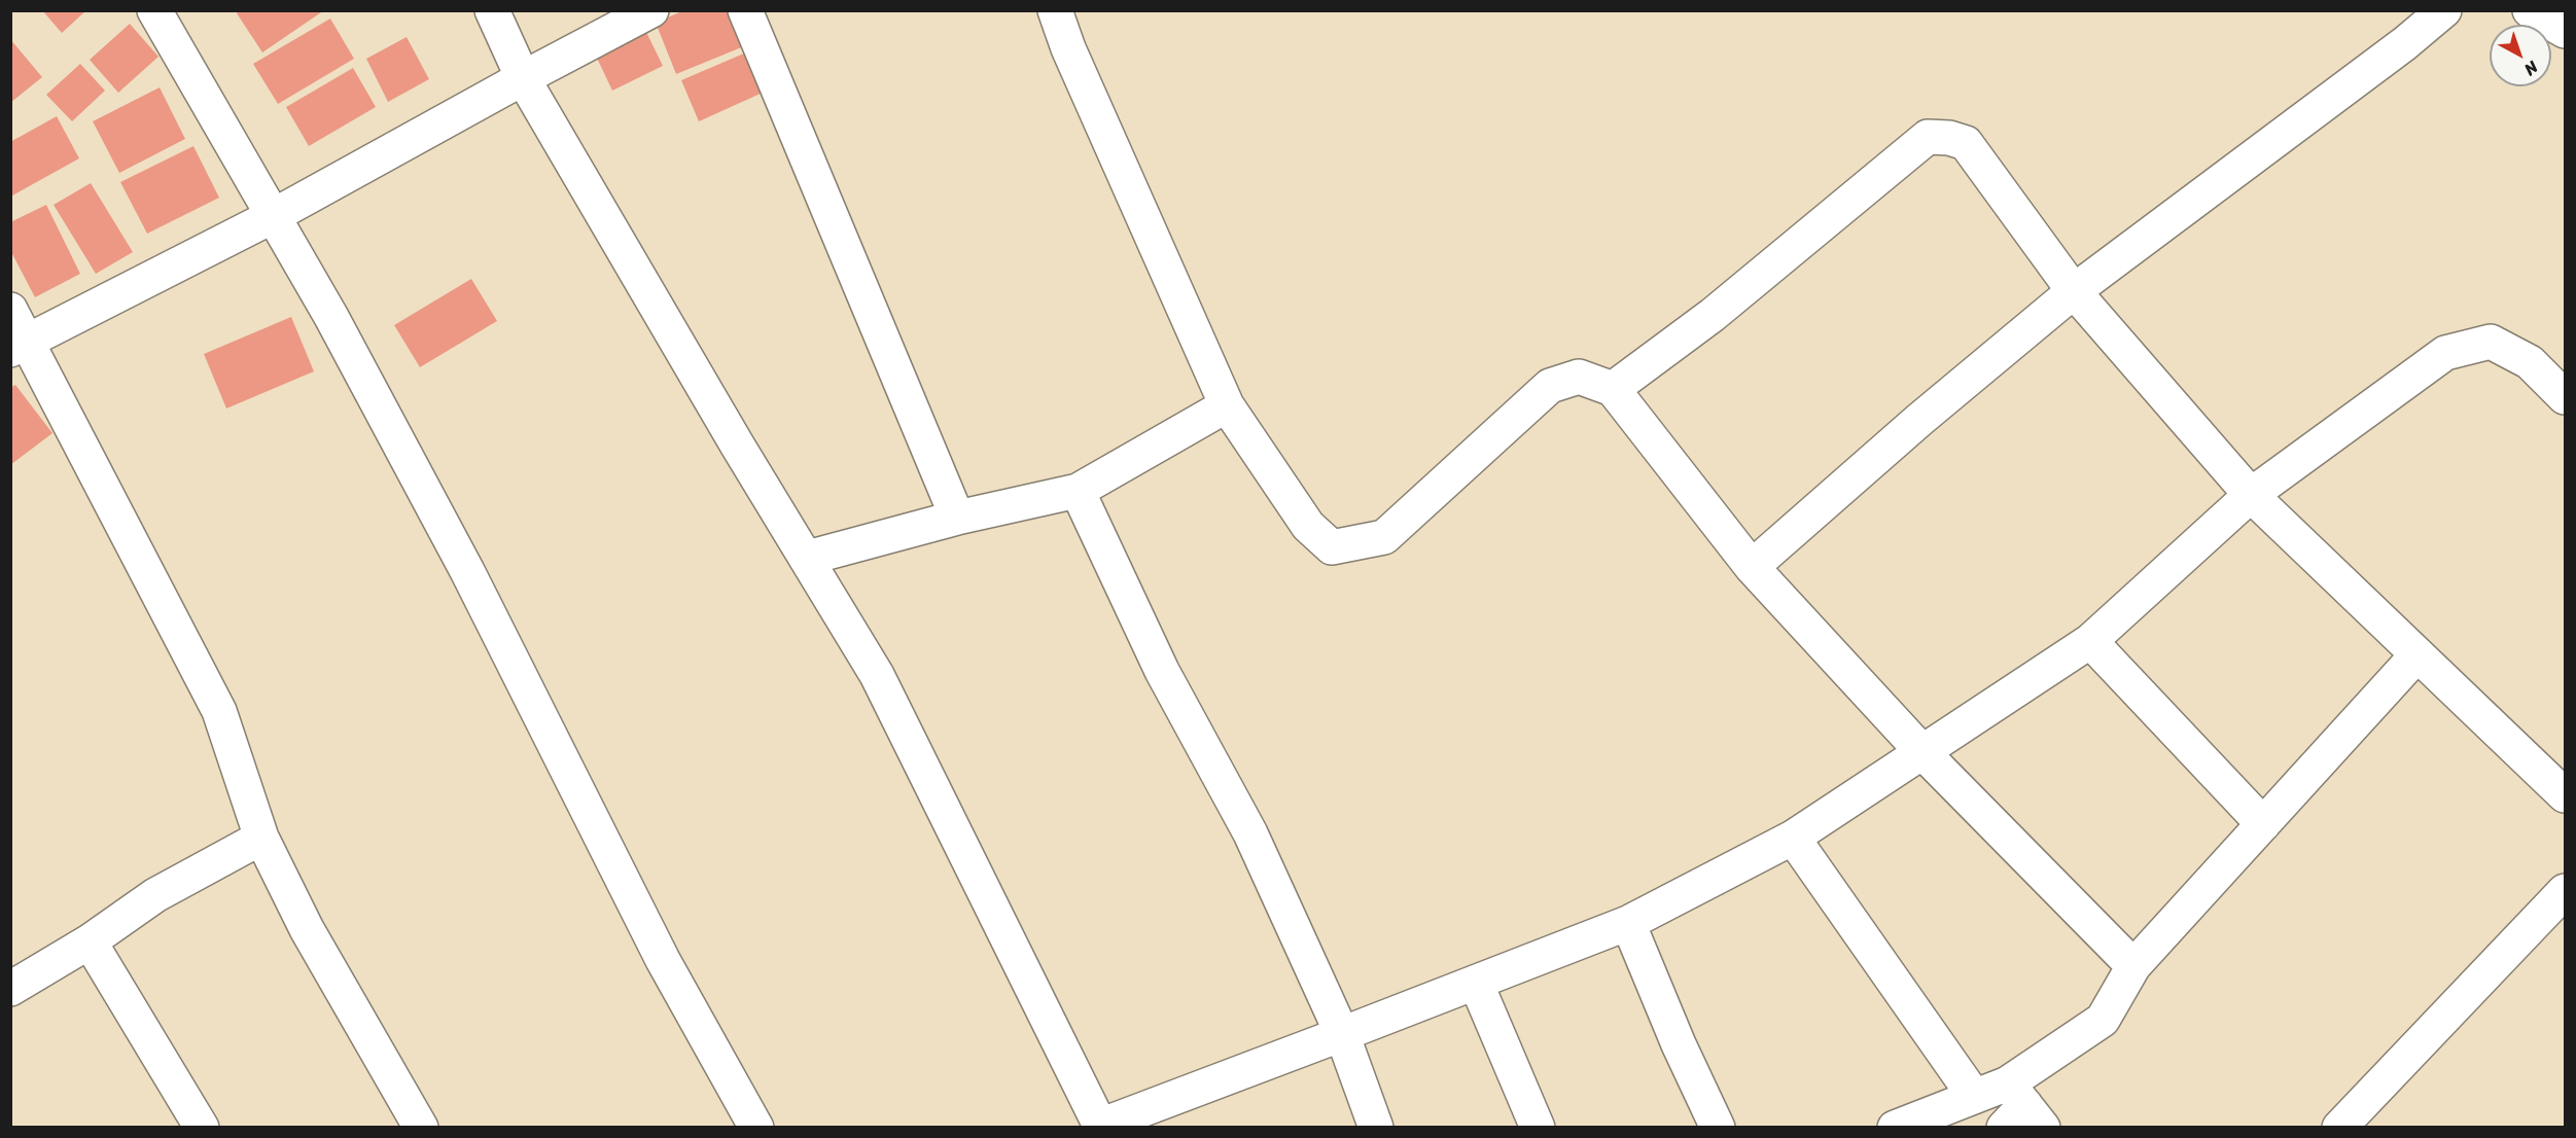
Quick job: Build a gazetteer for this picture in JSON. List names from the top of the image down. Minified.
{"north":"bottom right"}
